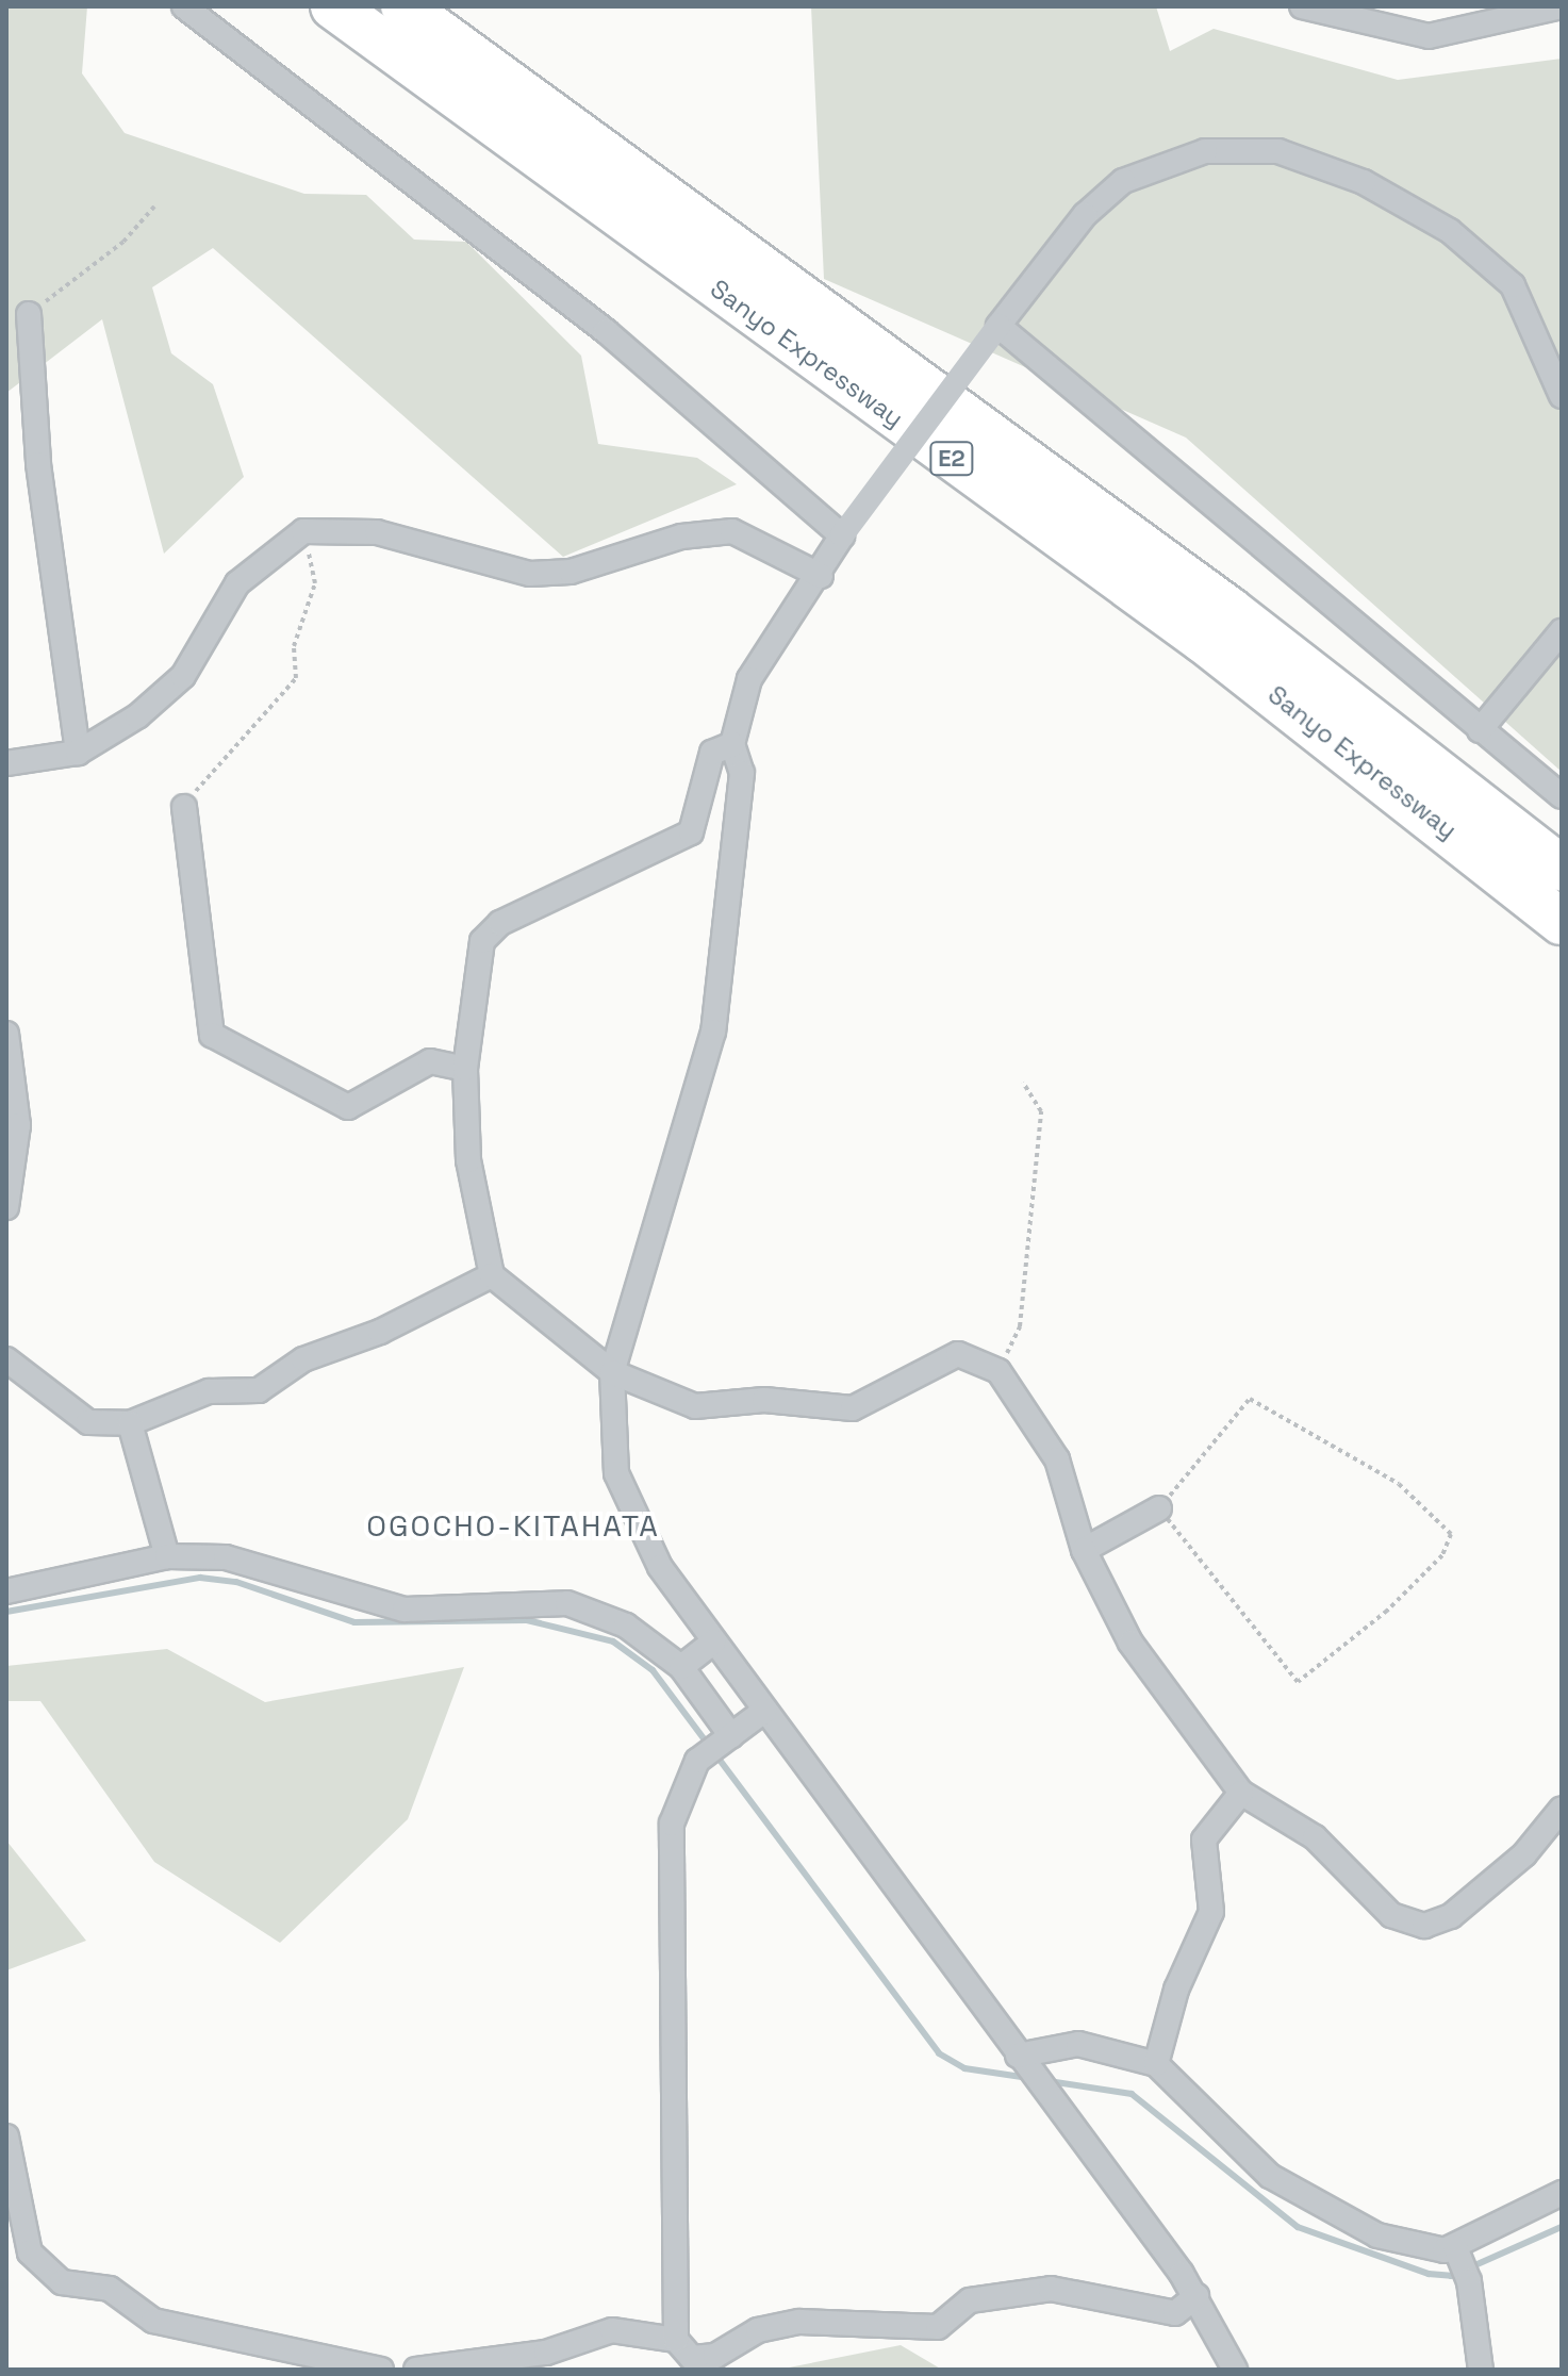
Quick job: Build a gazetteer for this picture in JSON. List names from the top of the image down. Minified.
{"streets":{"highway":["Sanyo Expressway","E2"]},"districts":["OGOCHO-KITAHATA"]}
